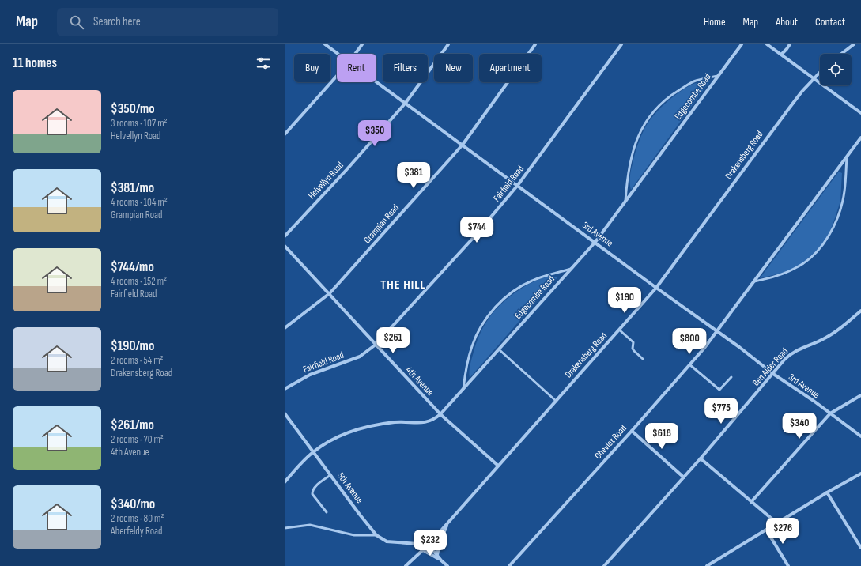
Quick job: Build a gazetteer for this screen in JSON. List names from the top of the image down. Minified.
{"streets":{"street":["Edgecombe Road","Drakensberg Road","Helvellyn Road","Fairfield Road","Grampian Road","3rd Avenue","Ben Alder Road","4th Avenue","Cheviot Road","5th Avenue"]},"crossings":[["Edgecombe Road","3rd Avenue"],["Edgecombe Road","4th Avenue"],["Edgecombe Road","5th Avenue"],["Drakensberg Road","3rd Avenue"],["Drakensberg Road","4th Avenue"],["Drakensberg Road","5th Avenue"],["Helvellyn Road","3rd Avenue"],["Fairfield Road","3rd Avenue"],["Fairfield Road","4th Avenue"],["Grampian Road","3rd Avenue"],["Grampian Road","4th Avenue"],["3rd Avenue","Ben Alder Road"],["3rd Avenue","Cheviot Road"]],"districts":["THE HILL"],"page":{"header":"Map","search":"Search here","nav":["Home","Map","About","Contact"],"heading":"11 homes","chip":["Buy","Rent","Filters","New","Apartment"],"list":[{"name":"$350/mo","note":"3 rooms · 107 m² · Helvellyn Road"},{"name":"$381/mo","note":"4 rooms · 104 m² · Grampian Road"},{"name":"$744/mo","note":"4 rooms · 152 m² · Fairfield Road"},{"name":"$190/mo","note":"2 rooms · 54 m² · Drakensberg Road"},{"name":"$261/mo","note":"2 rooms · 70 m² · 4th Avenue"},{"name":"$340/mo","note":"2 rooms · 80 m² · Aberfeldy Road"}],"price":["$350","$381","$744","$190","$261","$800","$775","$340","$618","$276","$232"]}}
